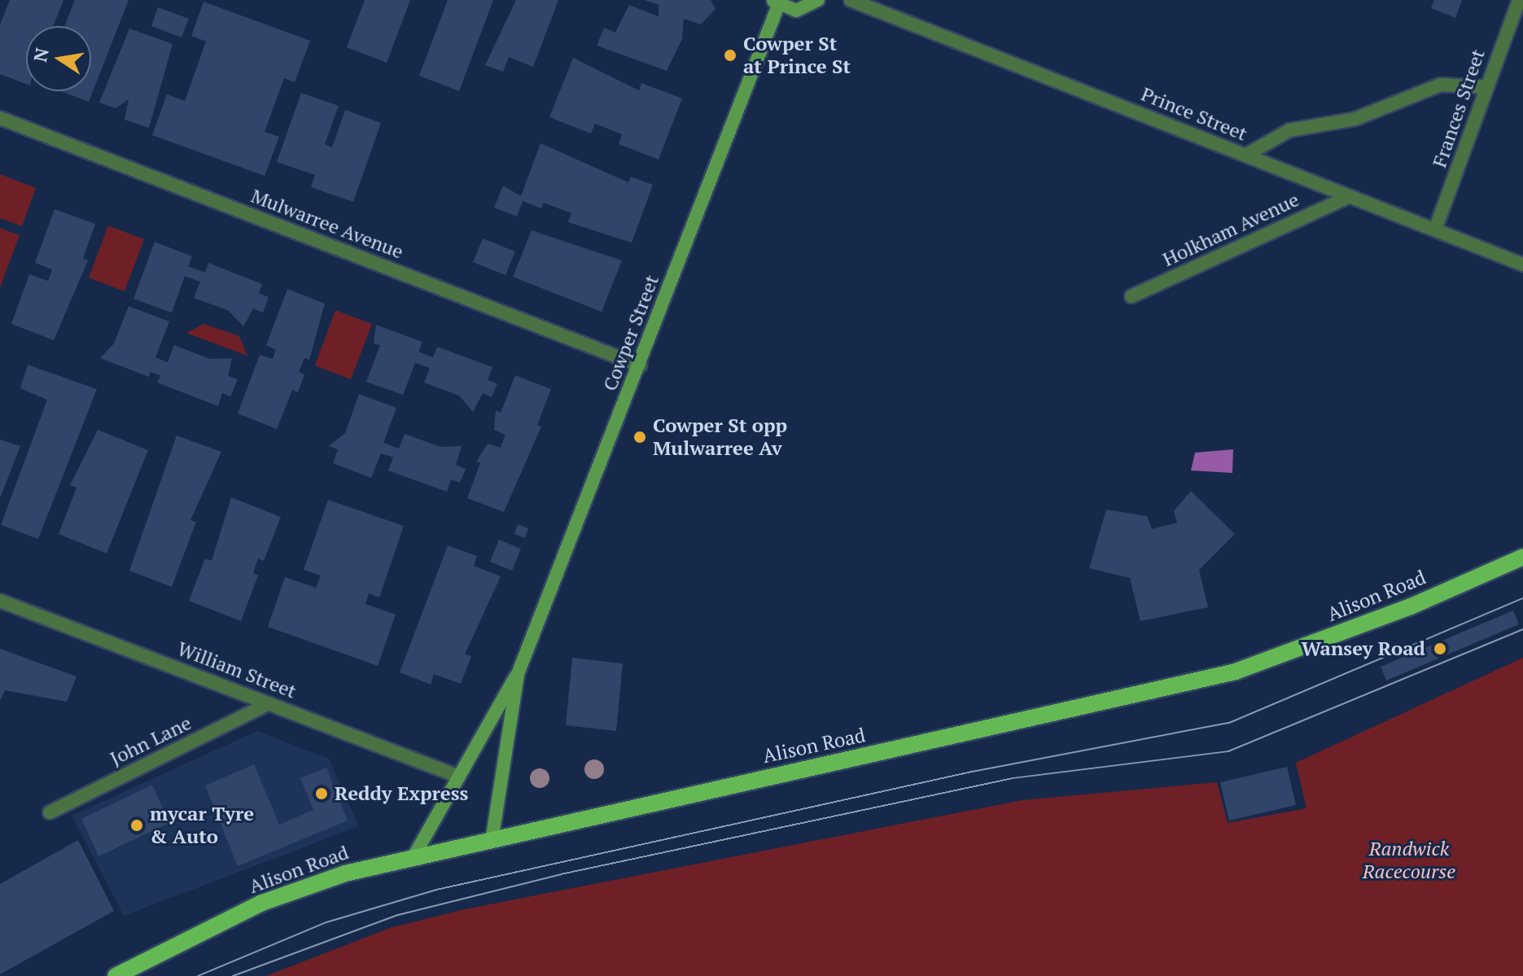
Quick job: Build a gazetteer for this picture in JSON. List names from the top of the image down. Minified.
{"streets":{"main road":["Cowper Street","Alison Road"],"street":["Frances Street","Prince Street","Mulwarree Avenue","Holkham Avenue","William Street","John Lane"]},"crossings":[["Frances Street","Prince Street"],["Prince Street","Holkham Avenue"],["Mulwarree Avenue","Cowper Street"],["Cowper Street","Alison Road"],["Cowper Street","William Street"],["William Street","John Lane"]],"parks":["Randwick Racecourse"],"places":["Cowper St at Prince St","Cowper St opp Mulwarree Av","Wansey Road","Reddy Express","mycar Tyre & Auto"],"north":"left"}
